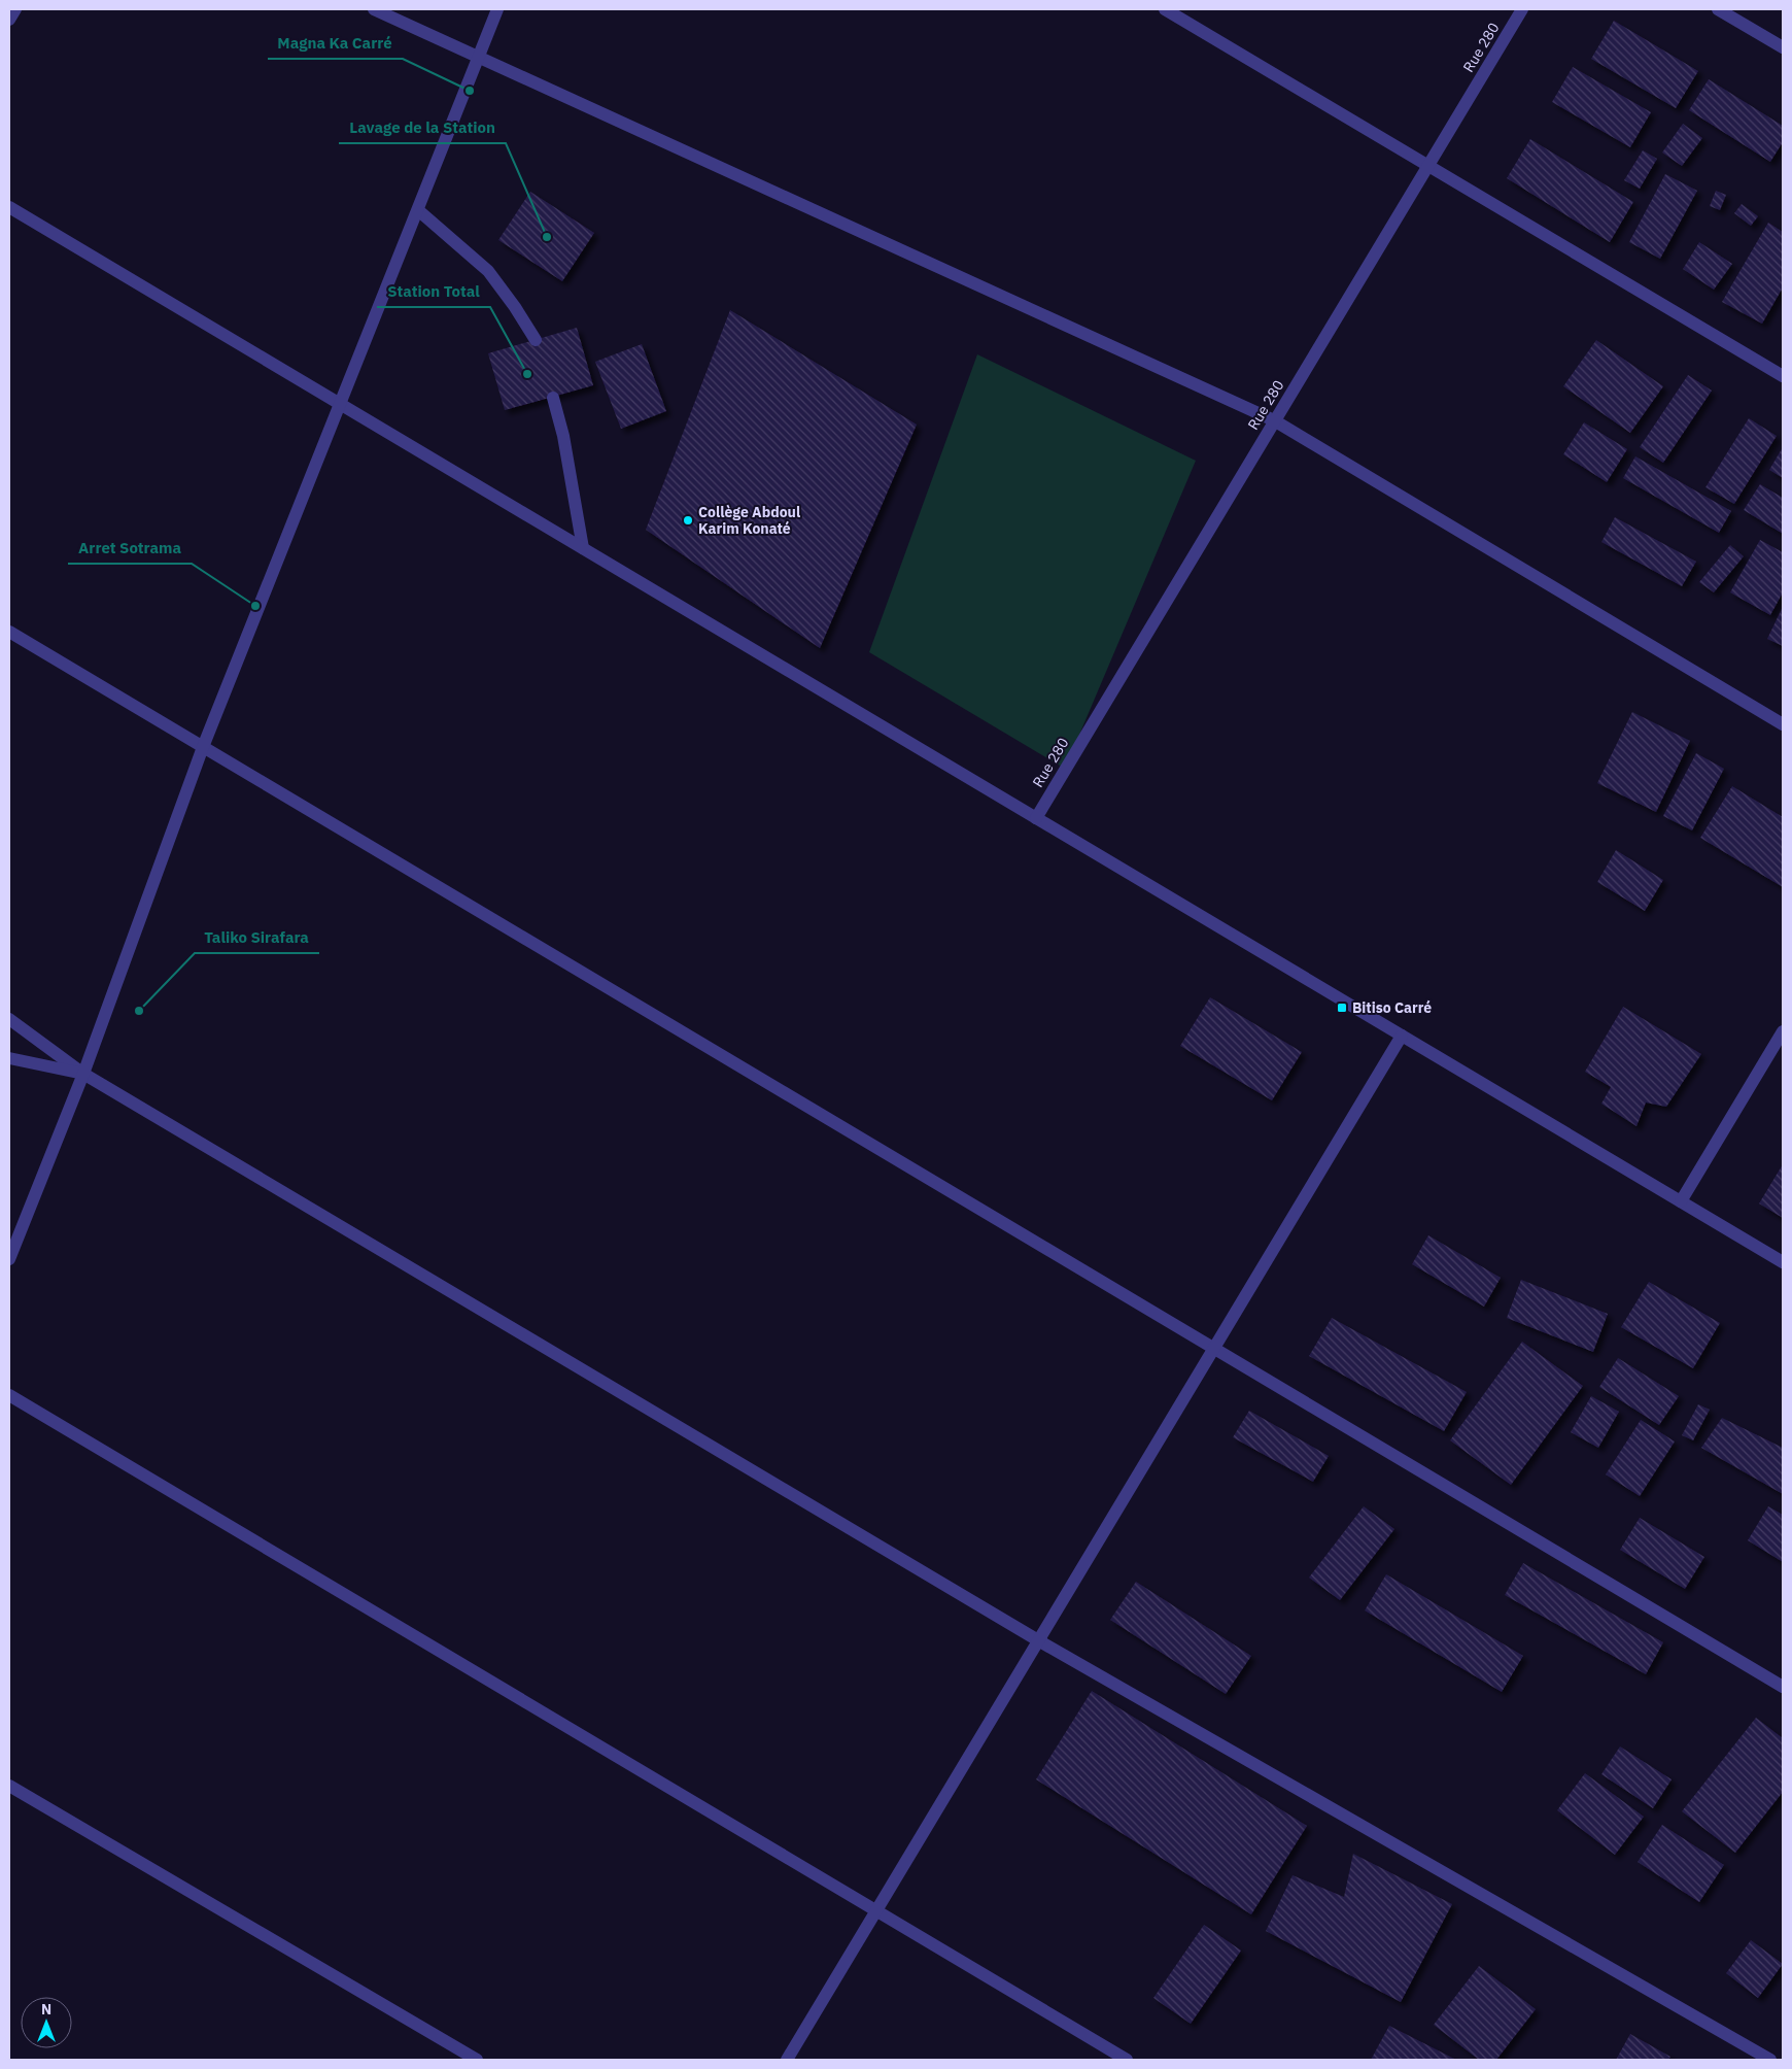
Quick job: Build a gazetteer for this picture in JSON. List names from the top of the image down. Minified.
{"streets":{"street":["Rue 280"]},"places":{"other":["Magna Ka Carré","Lavage de la Station","Station Total","Collège Abdoul Karim Konaté","Arret Sotrama","Taliko Sirafara"],"transit":["Bitiso Carré"]},"north":"top"}
